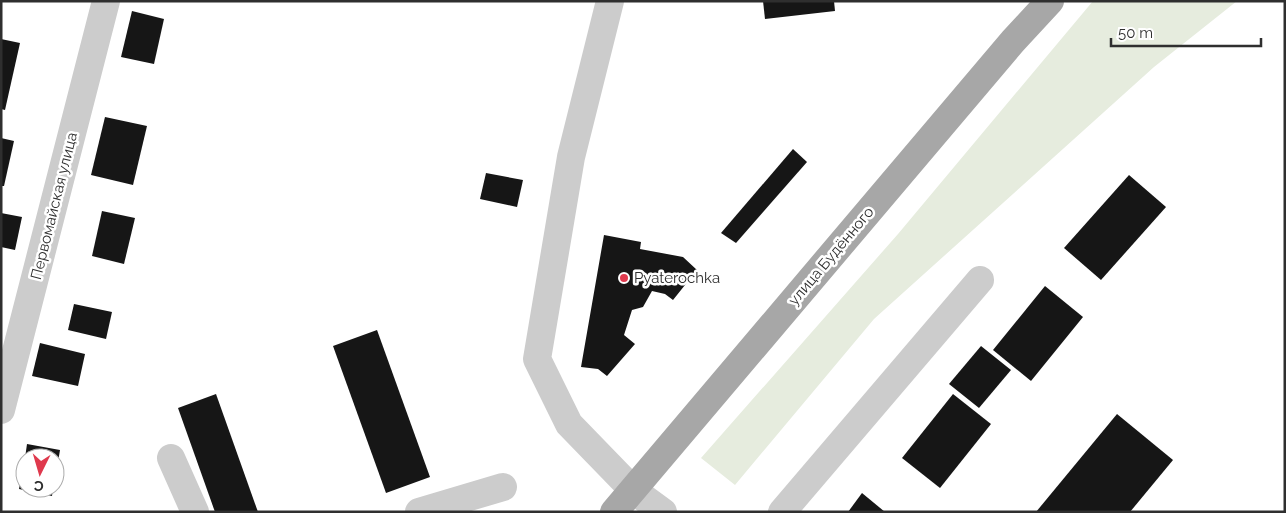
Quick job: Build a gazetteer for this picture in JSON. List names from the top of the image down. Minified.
{"streets":{"main road":["улица Будённого"],"street":["Первомайская улица"]},"places":["Pyaterochka"],"scale_bar":"50 m","north":"bottom"}
